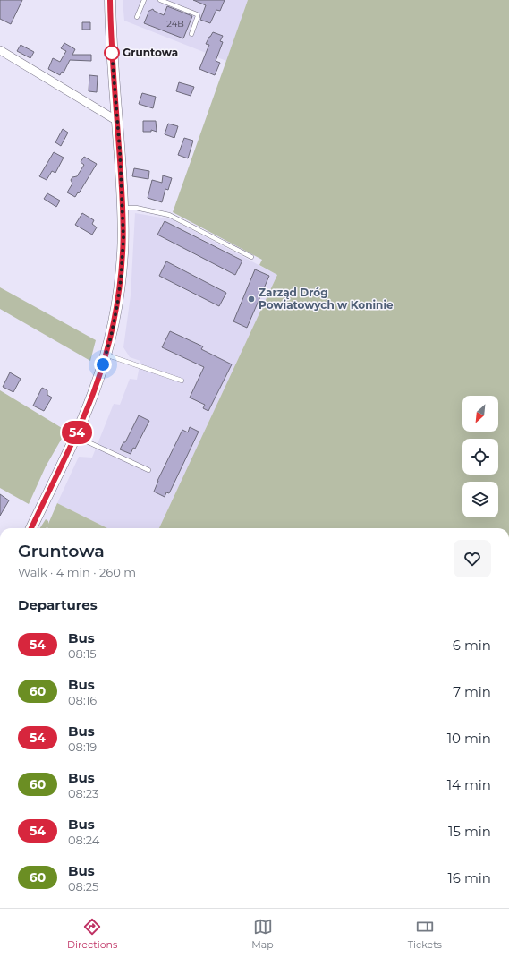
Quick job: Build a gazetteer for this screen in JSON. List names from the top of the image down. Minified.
{"places":["Gruntowa","Zarząd Dróg Powiatowych w Koninie"],"lines":["bus line 54"],"house_numbers":["24B"],"north":"bottom left","page":{"on_map":"54","heading":[["Gruntowa","Walk · 4 min · 260 m"],"Departures"],"list":[{"mark":"54","name":"Bus","note":"08:15","value":"6 min"},{"mark":"60","name":"Bus","note":"08:16","value":"7 min"},{"mark":"54","name":"Bus","note":"08:19","value":"10 min"},{"mark":"60","name":"Bus","note":"08:23","value":"14 min"},{"mark":"54","name":"Bus","note":"08:24","value":"15 min"},{"mark":"60","name":"Bus","note":"08:25","value":"16 min"}],"tabs":["Directions","Map","Tickets"]}}
